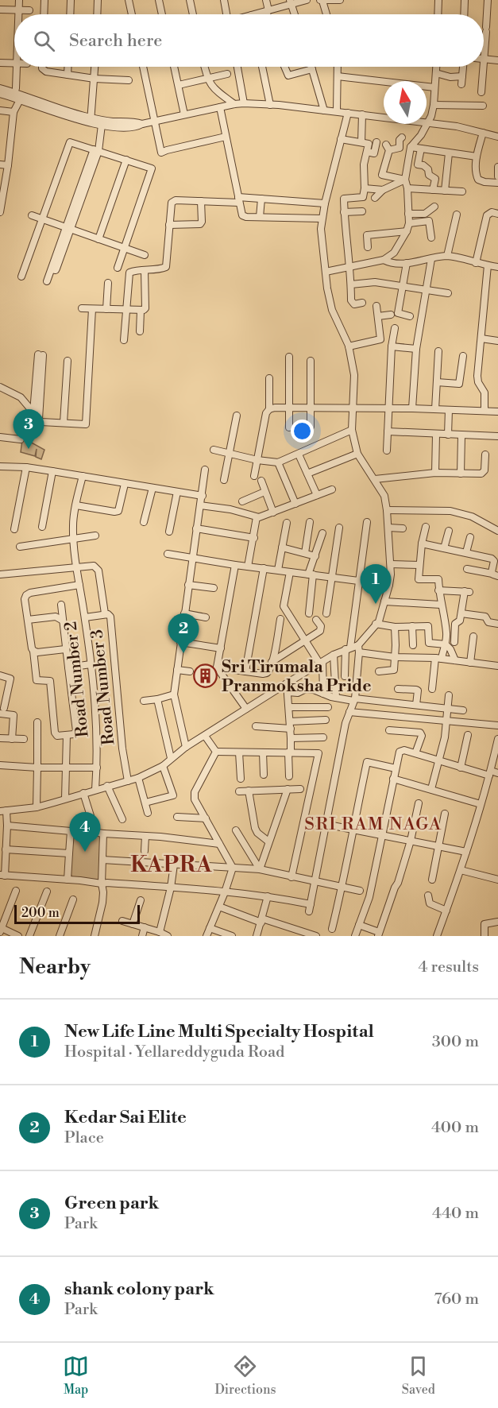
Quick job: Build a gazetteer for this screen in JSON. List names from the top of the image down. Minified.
{"streets":{"street":["Road Number 2","Road Number 3"]},"crossings":[["Road Number 2","Road Number 3"]],"districts":["SRI RAM NAGA","KAPRA"],"places":{"building":["Sri Tirumala Pranmoksha Pride"]},"scale_bar":"200 m","north":"top","page":{"search":"Search here","pins":["3","1","2","4"],"scale":"200 m","heading":["Nearby","4 results"],"list":[{"mark":"1","name":"New Life Line Multi Specialty Hospital","note":"Hospital · Yellareddyguda Road","value":"300 m"},{"mark":"2","name":"Kedar Sai Elite","note":"Place","value":"400 m"},{"mark":"3","name":"Green park","note":"Park","value":"440 m"},{"mark":"4","name":"shank colony park","note":"Park","value":"760 m"}],"nav":["Map","Directions","Saved"]}}
